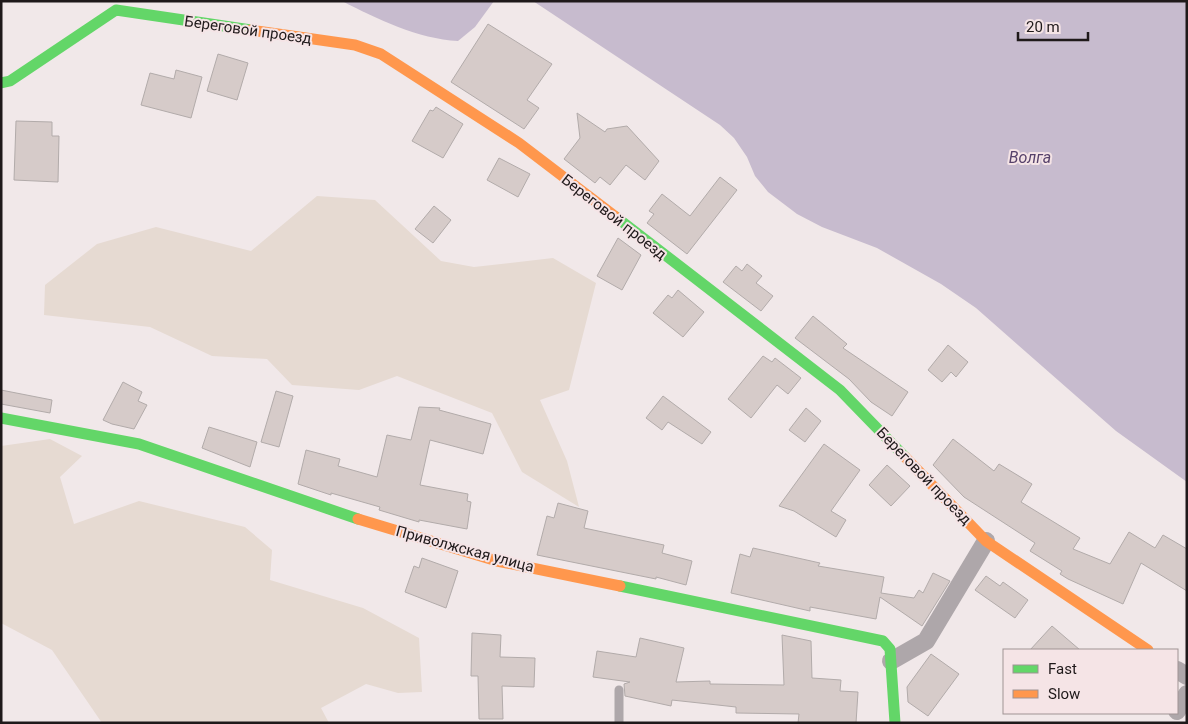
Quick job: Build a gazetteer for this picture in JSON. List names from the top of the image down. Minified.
{"streets":{"street":["Береговой проезд","Приволжская улица"]},"water":["Волга"],"legend":["Fast","Slow"],"scale_bar":"20 m"}
